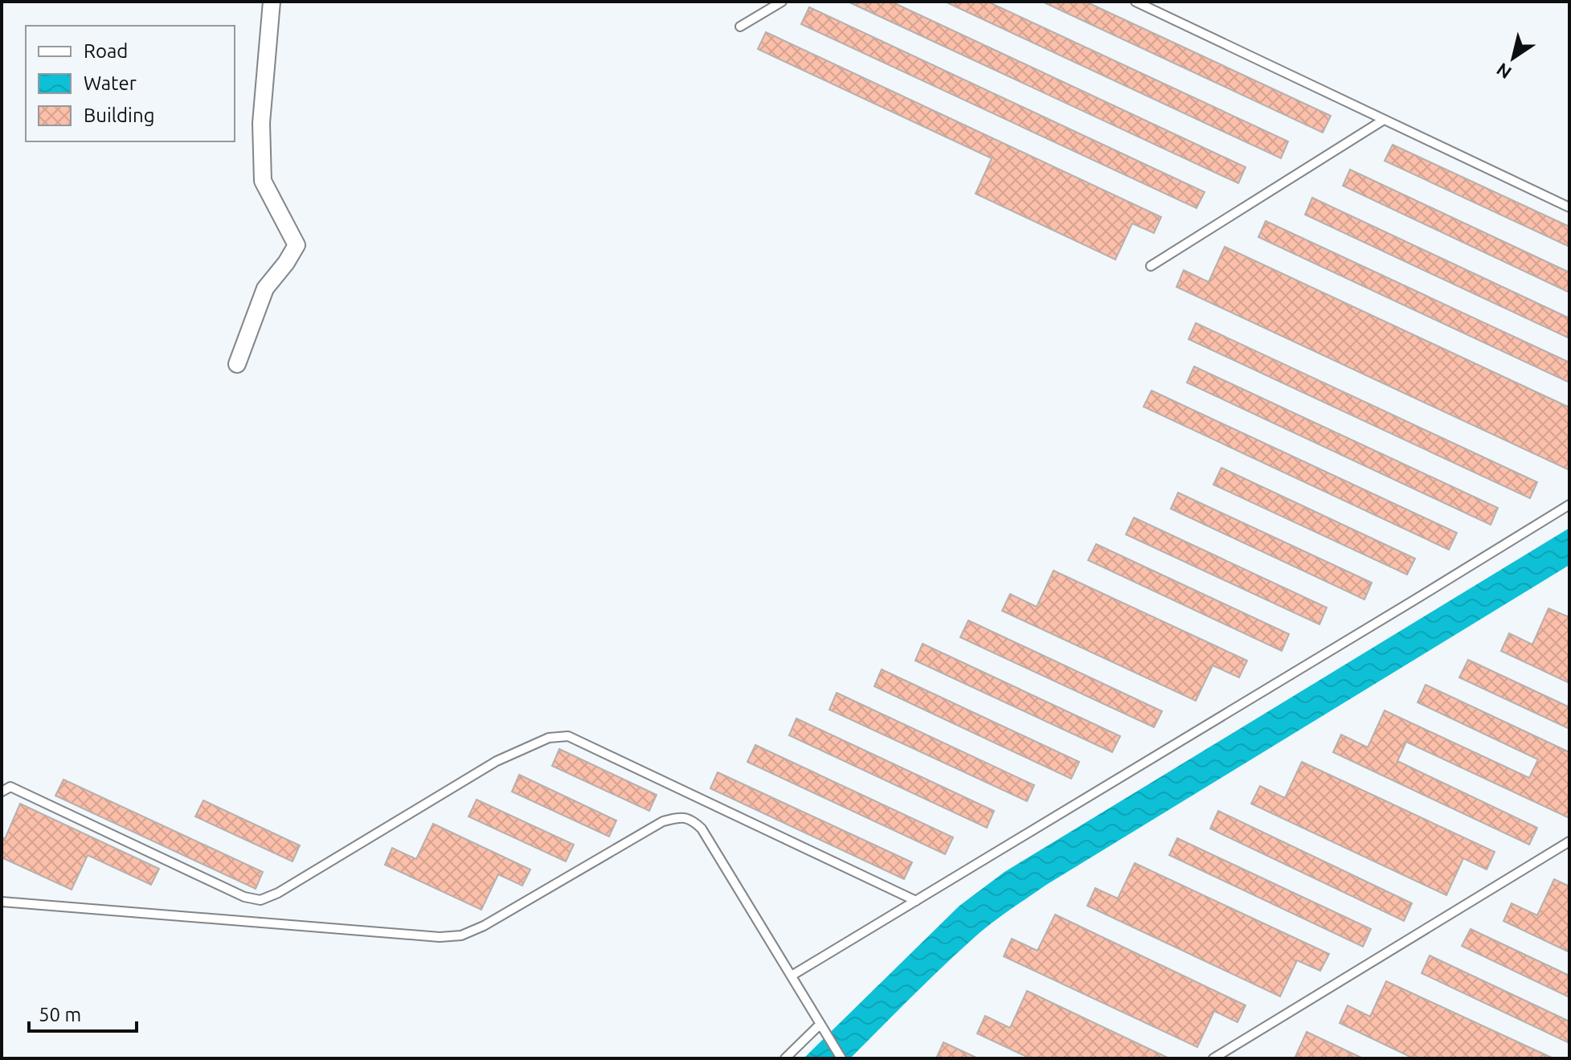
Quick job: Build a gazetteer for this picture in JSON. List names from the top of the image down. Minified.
{"legend":["Road","Water","Building"],"scale_bar":"50 m","north":"bottom left"}
